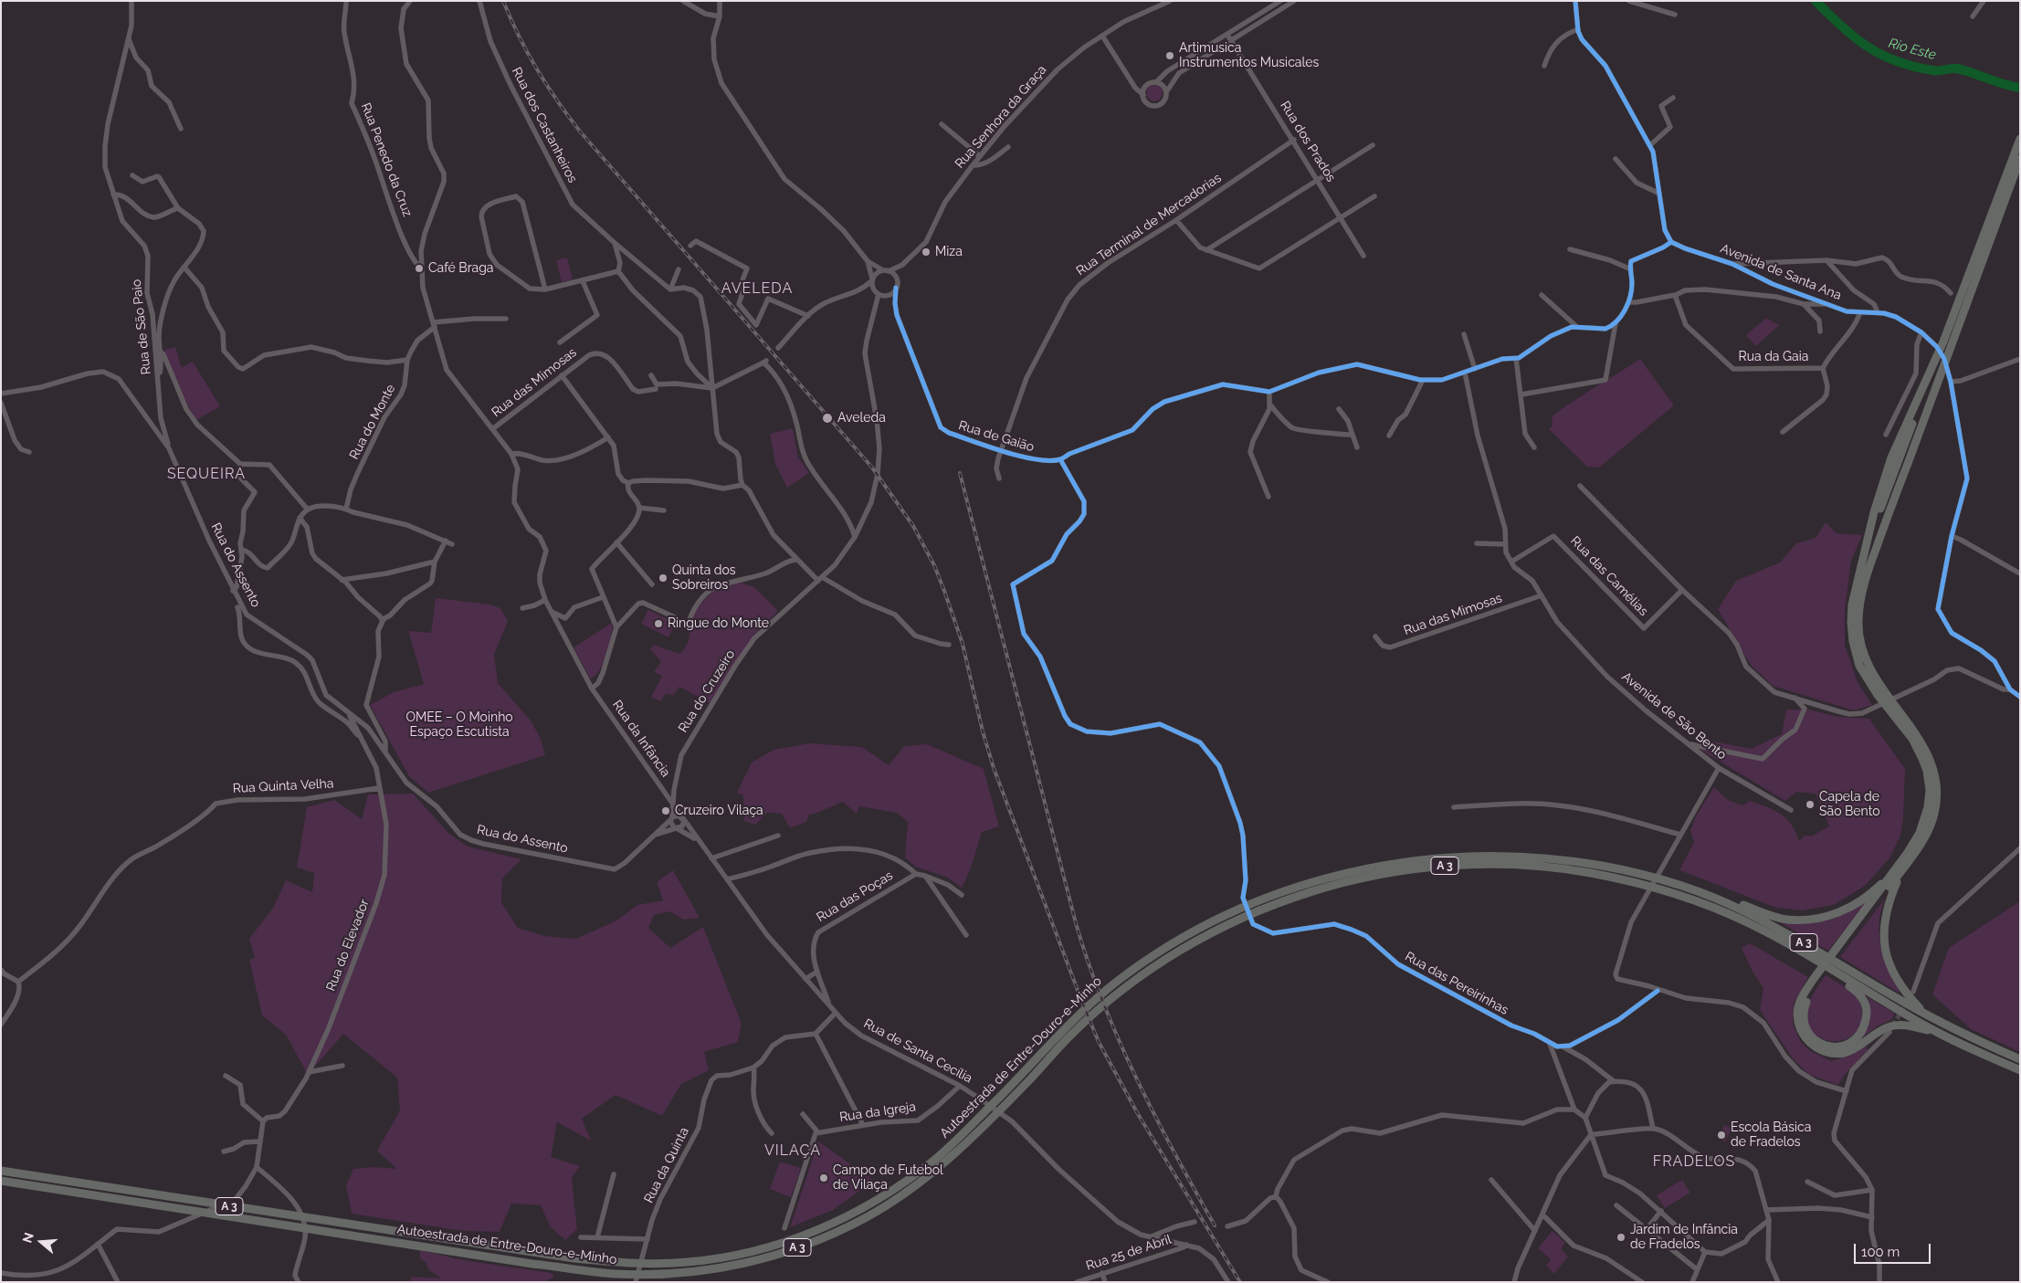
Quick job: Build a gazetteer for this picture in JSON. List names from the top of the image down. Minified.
{"streets":{"highway":["A 3","Autoestrada de Entre-Douro-e-Minho"],"street":["Rua Senhora da Graça","Rua dos Castanheiros","Rua dos Prados","Rua Penedo da Cruz","Rua Terminal de Mercadorias","Avenida de Santa Ana","Rua de São Paio","Rua da Gaia","Rua das Mimosas","Rua do Monte","Rua de Gaião","Rua do Assento","Rua das Camélias","Rua do Cruzeiro","Avenida de São Bento","Rua da Infância","Rua Quinta Velha","Rua das Poças","Rua do Elevador","Rua das Pereirinhas","Rua de Santa Cecília","Rua da Igreja","Rua da Quinta","Rua 25 de Abril"]},"crossings":[["Rua Senhora da Graça","Rua de Gaião"],["Rua Senhora da Graça","Rua do Cruzeiro"],["Rua dos Prados","Rua Terminal de Mercadorias"],["Rua Terminal de Mercadorias","Rua de Gaião"],["Rua de São Paio","Rua do Assento"],["Rua das Mimosas","Avenida de São Bento"],["Rua de Gaião","Rua do Cruzeiro"],["Rua de Gaião","Rua das Pereirinhas"],["Rua do Assento","Rua da Infância"],["Rua do Assento","Rua do Elevador"],["Rua do Assento","Rua de Santa Cecília"],["Rua das Camélias","Avenida de São Bento"],["Rua do Cruzeiro","Rua da Infância"],["Rua da Infância","Rua de Santa Cecília"],["Rua Quinta Velha","Rua do Elevador"],["Rua das Poças","Rua de Santa Cecília"],["Rua de Santa Cecília","Rua da Igreja"],["Rua de Santa Cecília","Rua 25 de Abril"]],"districts":["AVELEDA","SEQUEIRA","VILAÇA","FRADELOS"],"water":["Rio Este"],"parks":["OMEE – O Moinho Espaço Escutista"],"places":["Artimusica Instrumentos Musicales","Miza","Café Braga","Aveleda","Quinta dos Sobreiros","Ringue do Monte","Capela de São Bento","Cruzeiro Vilaça","Escola Básica de Fradelos","Campo de Futebol de Vilaça","Jardim de Infância de Fradelos"],"scale_bar":"100 m","north":"left"}
